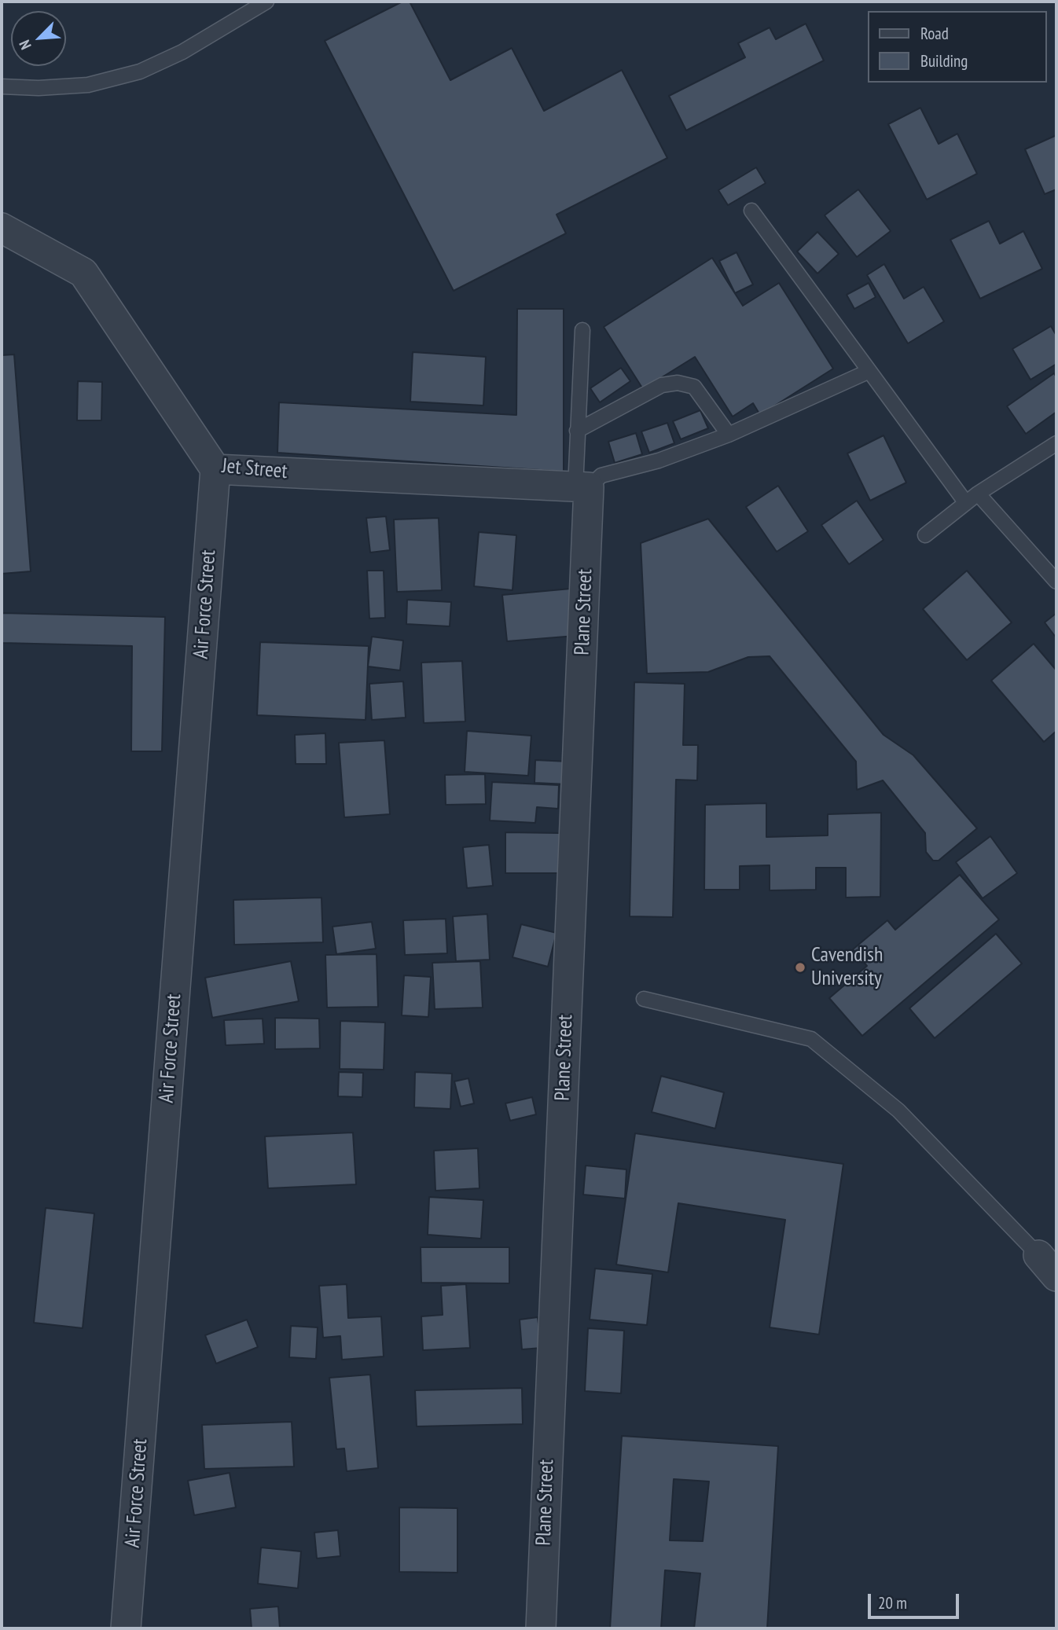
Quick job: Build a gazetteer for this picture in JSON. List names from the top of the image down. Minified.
{"streets":{"street":["Jet Street","Air Force Street","Plane Street"]},"crossings":[["Jet Street","Air Force Street"],["Jet Street","Plane Street"]],"places":["Cavendish University"],"legend":["Road","Building"],"scale_bar":"20 m","north":"bottom left"}
